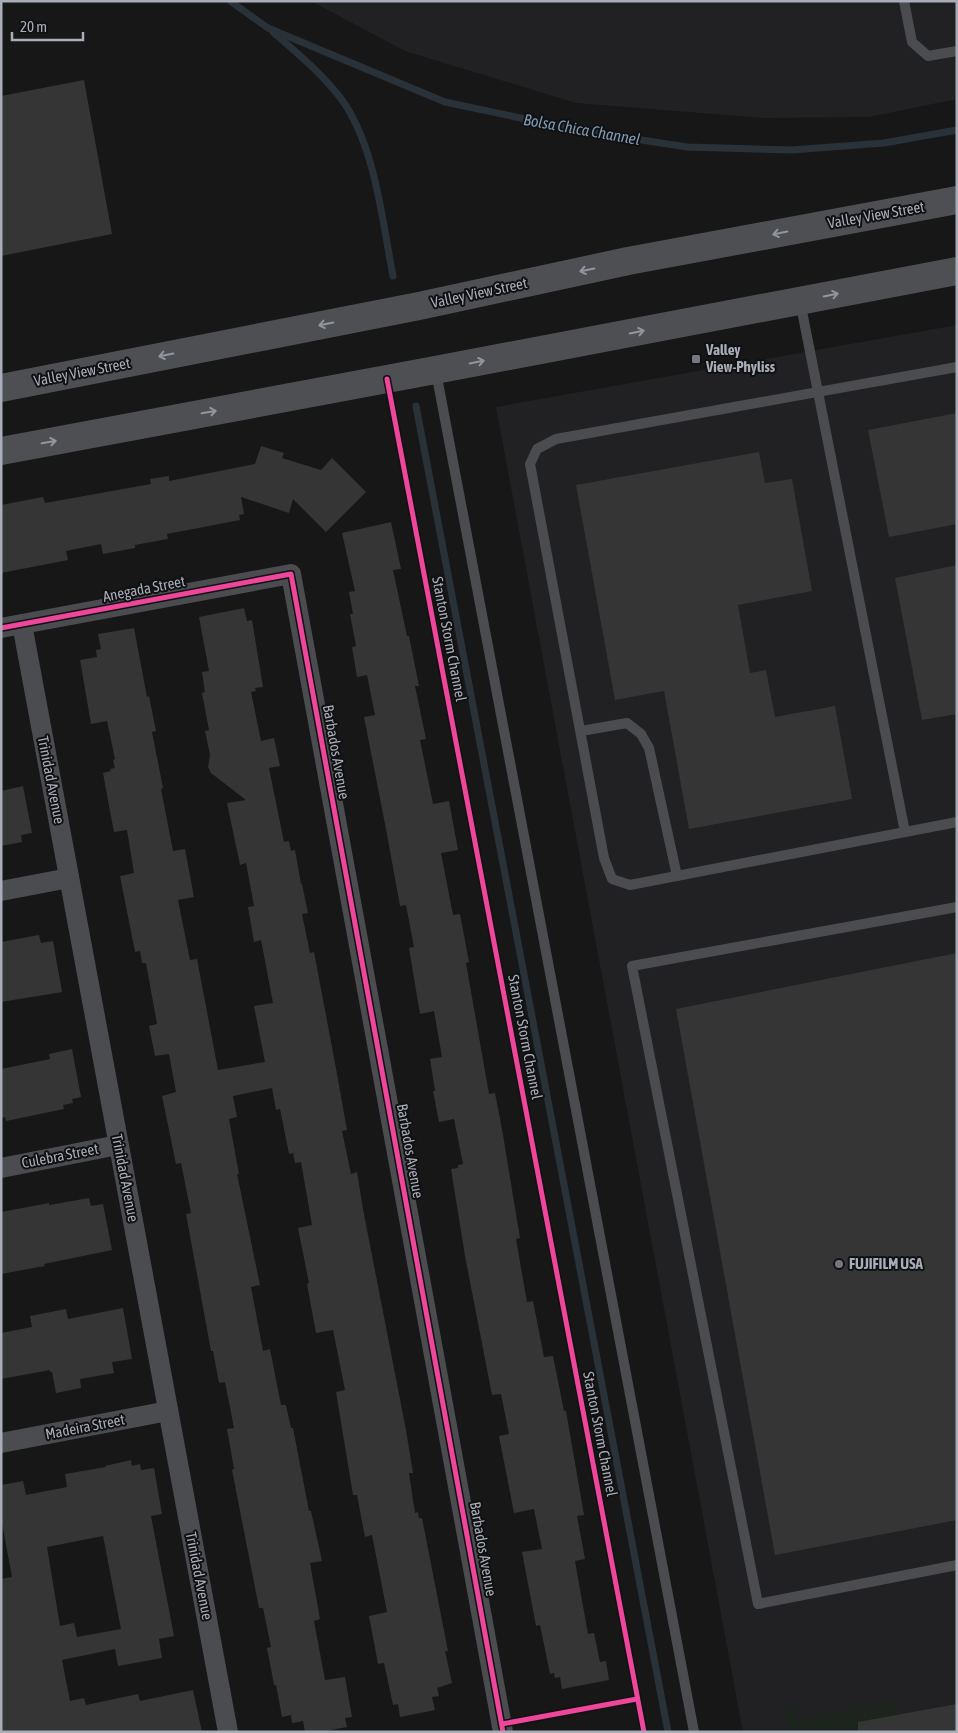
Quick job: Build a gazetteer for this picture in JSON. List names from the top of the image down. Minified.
{"streets":{"main road":["Valley View Street"],"street":["Anegada Street","Barbados Avenue","Trinidad Avenue","Culebra Street","Madeira Street"],"cycle path":["Stanton Storm Channel"]},"crossings":[["Anegada Street","Barbados Avenue"],["Anegada Street","Trinidad Avenue"],["Trinidad Avenue","Culebra Street"],["Trinidad Avenue","Madeira Street"]],"water":["Bolsa Chica Channel"],"places":{"transit":["Valley View-Phyliss"],"other":["FUJIFILM USA"]},"scale_bar":"20 m"}
